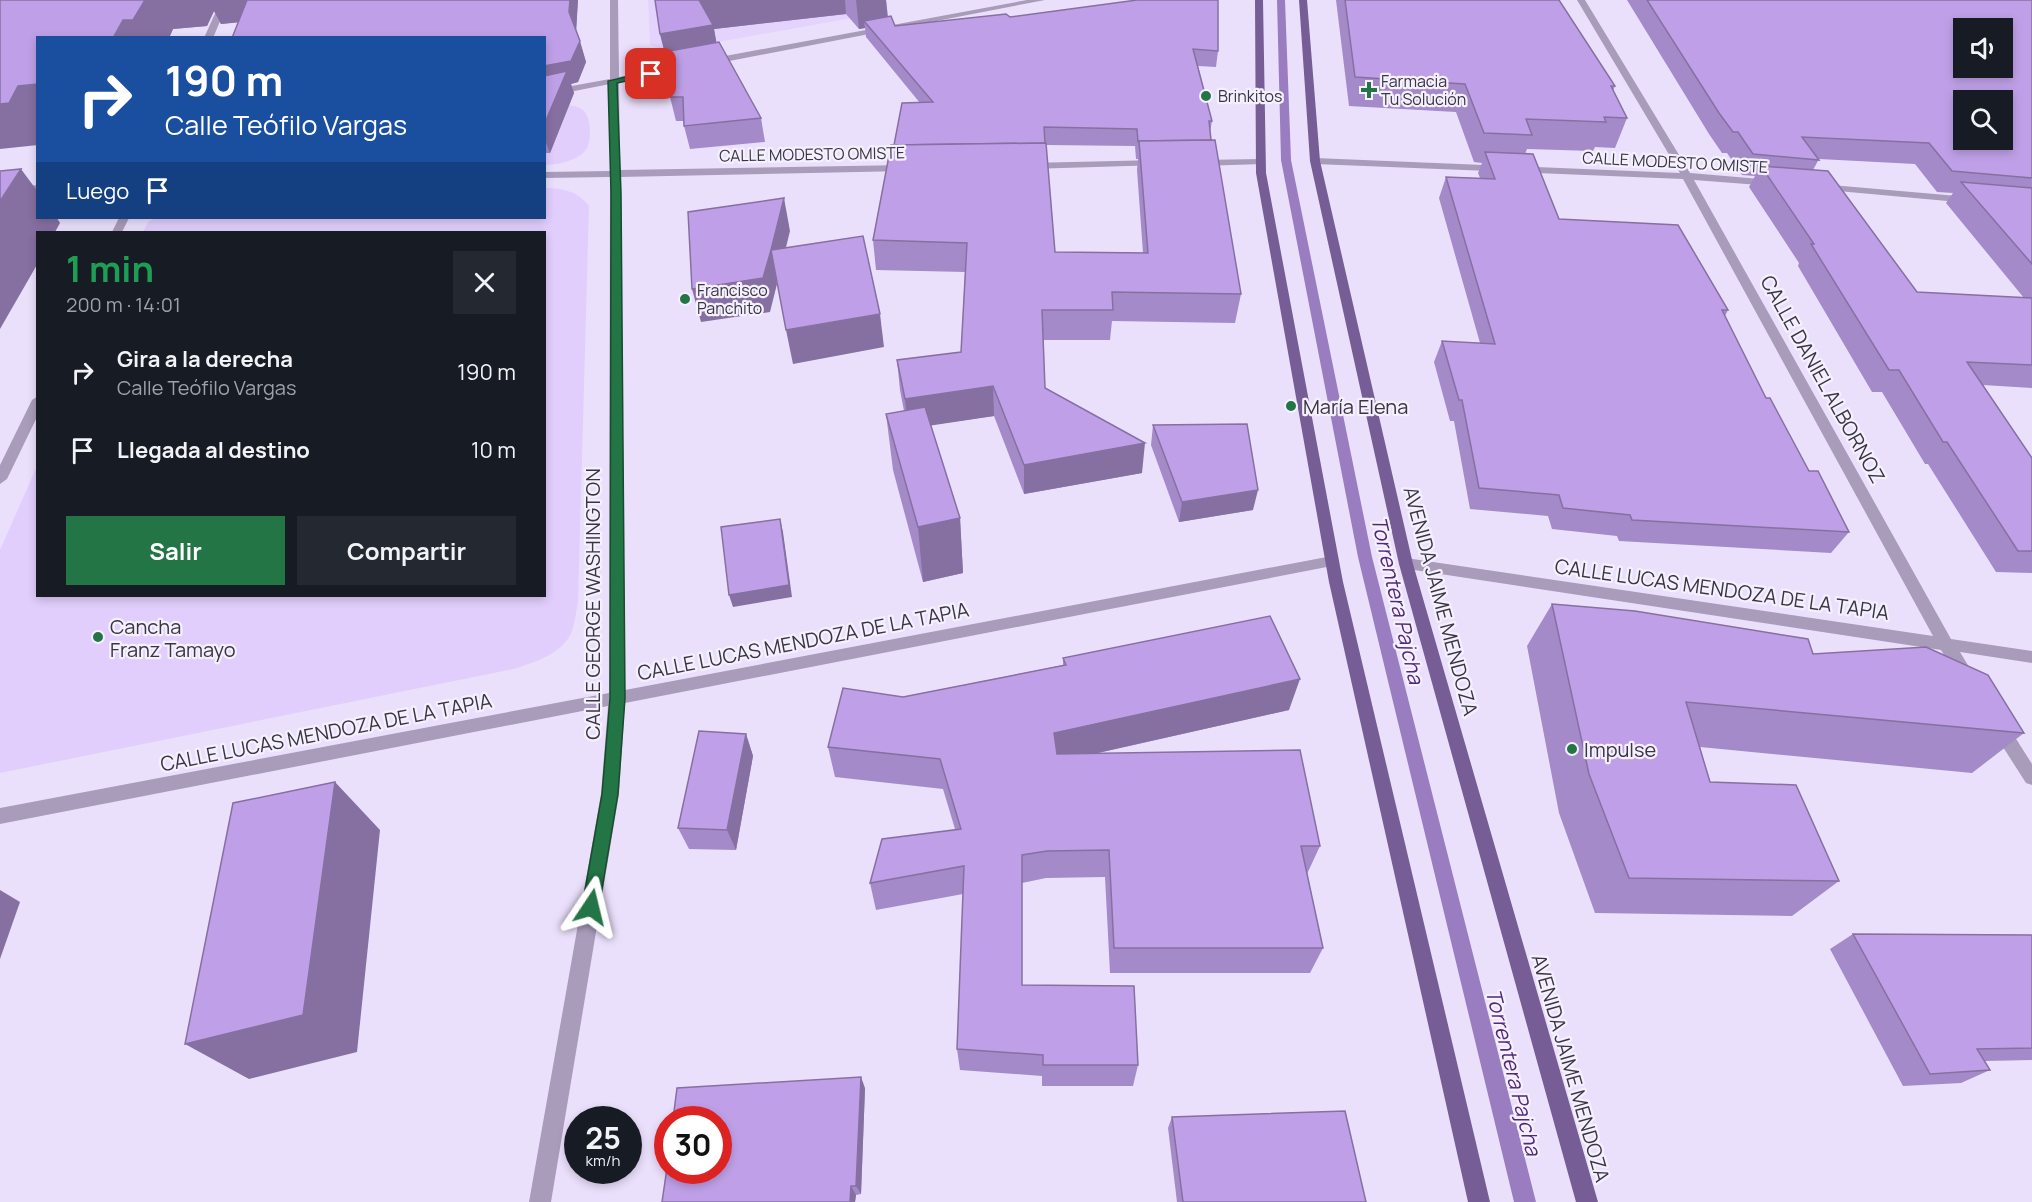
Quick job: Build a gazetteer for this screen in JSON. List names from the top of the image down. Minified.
{"streets":{"main road":["AVENIDA JAIME MENDOZA"],"street":["CALLE MODESTO OMISTE","CALLE DANIEL ALBORNOZ","CALLE LUCAS MENDOZA DE LA TAPIA","CALLE GEORGE WASHINGTON"]},"crossings":[["CALLE MODESTO OMISTE","CALLE DANIEL ALBORNOZ"],["CALLE MODESTO OMISTE","AVENIDA JAIME MENDOZA"],["CALLE MODESTO OMISTE","CALLE GEORGE WASHINGTON"],["CALLE DANIEL ALBORNOZ","CALLE LUCAS MENDOZA DE LA TAPIA"],["CALLE LUCAS MENDOZA DE LA TAPIA","AVENIDA JAIME MENDOZA"],["CALLE LUCAS MENDOZA DE LA TAPIA","CALLE GEORGE WASHINGTON"]],"water":["Torrentera Pajcha"],"places":{"health":["Farmacia Tu Solución"],"other":["Brinkitos","Francisco Panchito","María Elena","Cancha Franz Tamayo","Impulse"]},"page":{"turn":["190 m","Calle Teófilo Vargas"],"then":"Luego","heading":["1 min","200 m · 14:01"],"list":[{"name":"Gira a la derecha","note":"Calle Teófilo Vargas","value":"190 m"},{"name":"Llegada al destino","value":"10 m"}],"buttons":["Salir","Compartir"],"speed":"25 km/h","limit":"30"}}
